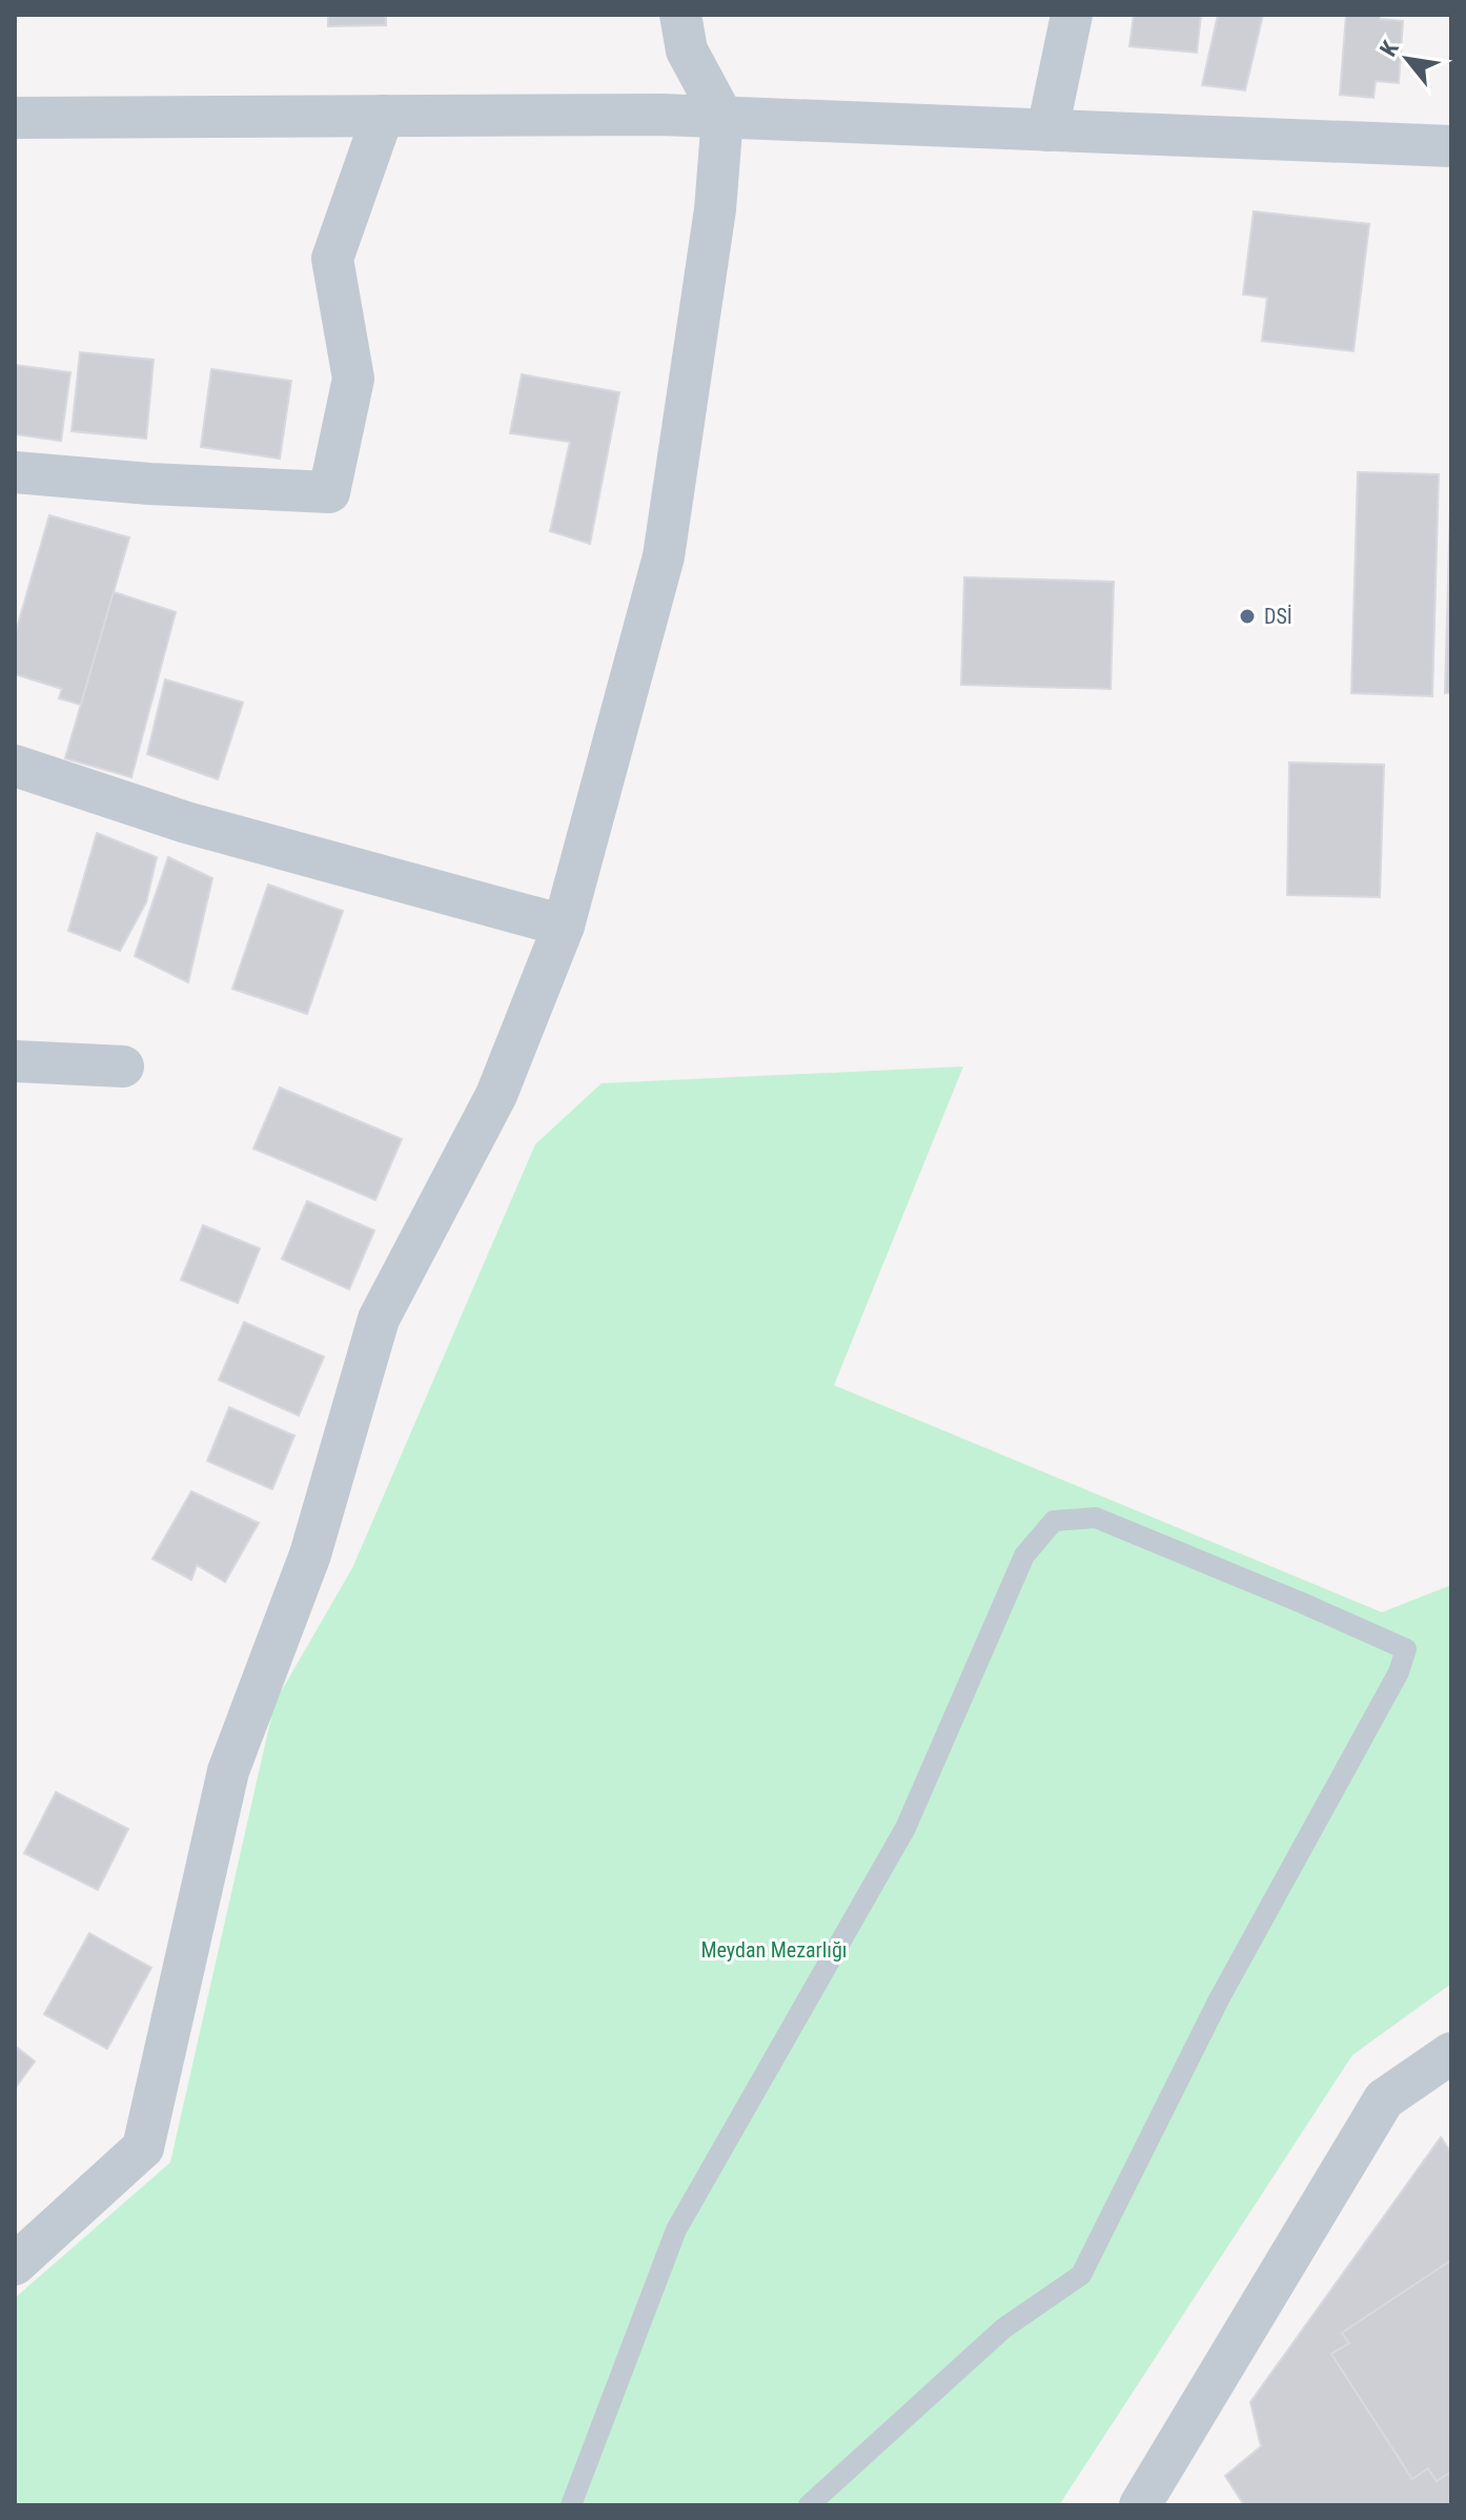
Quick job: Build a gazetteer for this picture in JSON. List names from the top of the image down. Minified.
{"parks":["Meydan Mezarlığı"],"places":["DSİ"],"north":"top left"}
